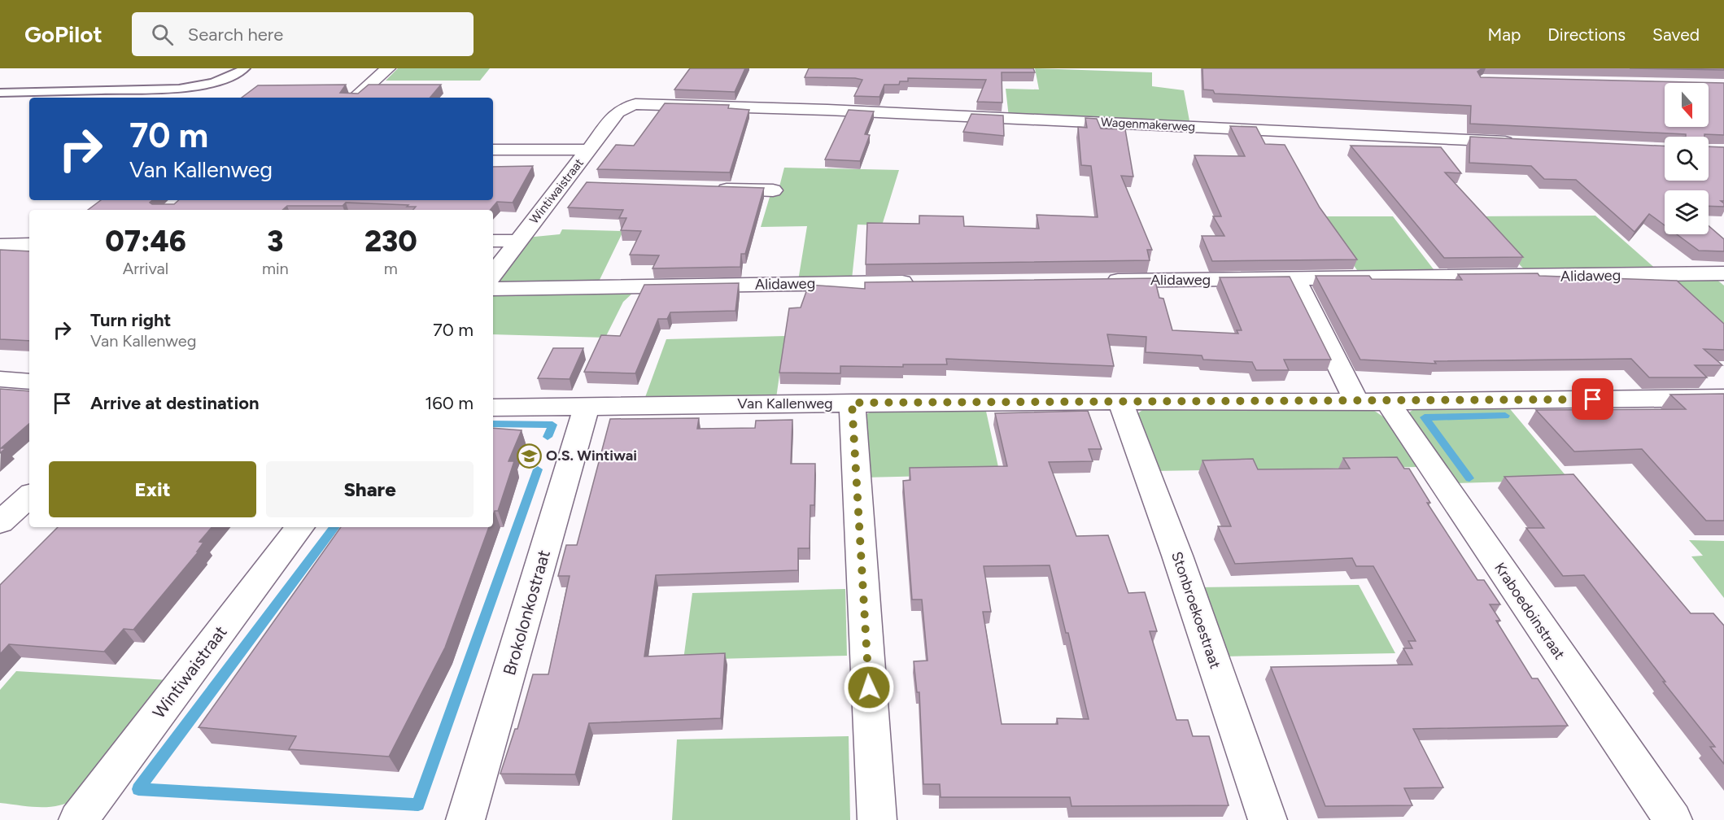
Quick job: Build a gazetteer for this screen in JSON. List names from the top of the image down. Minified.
{"streets":{"street":["Wagenmakerweg","Wintiwaistraat","Alidaweg","Van Kallenweg","Stonbroekoestraat","Kraboedoinstraat","Brokolonkostraat"]},"crossings":[["Wagenmakerweg","Wintiwaistraat"],["Alidaweg","Kraboedoinstraat"],["Van Kallenweg","Stonbroekoestraat"],["Van Kallenweg","Kraboedoinstraat"],["Van Kallenweg","Brokolonkostraat"]],"places":{"school or university":["O.S. Wintiwai"]},"north":"bottom","page":{"header":"GoPilot","search":"Search here","nav":["Map","Directions","Saved"],"turn":["70 m","Van Kallenweg"],"eta":["07:46","Arrival","3","min","230","m"],"list":[{"name":"Turn right","note":"Van Kallenweg","value":"70 m"},{"name":"Arrive at destination","value":"160 m"}],"buttons":["Exit","Share"]}}
